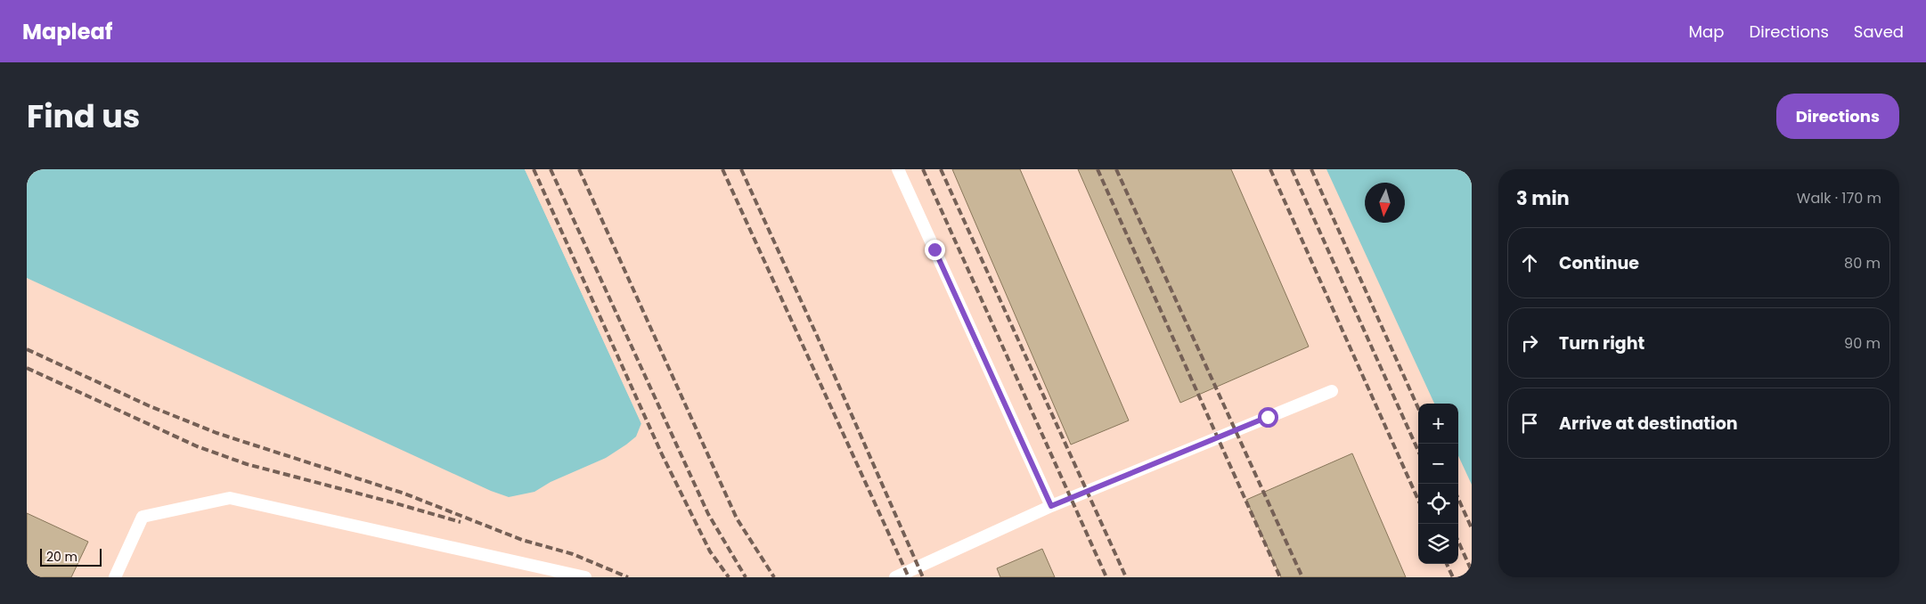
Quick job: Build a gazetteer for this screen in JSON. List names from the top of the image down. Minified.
{"scale_bar":"20 m","north":"bottom","page":{"header":"Mapleaf","nav":["Map","Directions","Saved"],"title":"Find us","buttons":"Directions","heading":["3 min","Walk · 170 m"],"list":[["Continue","80 m"],["Turn right","90 m"],"Arrive at destination"],"map_buttons":["+","−"],"scale":"20 m"}}
